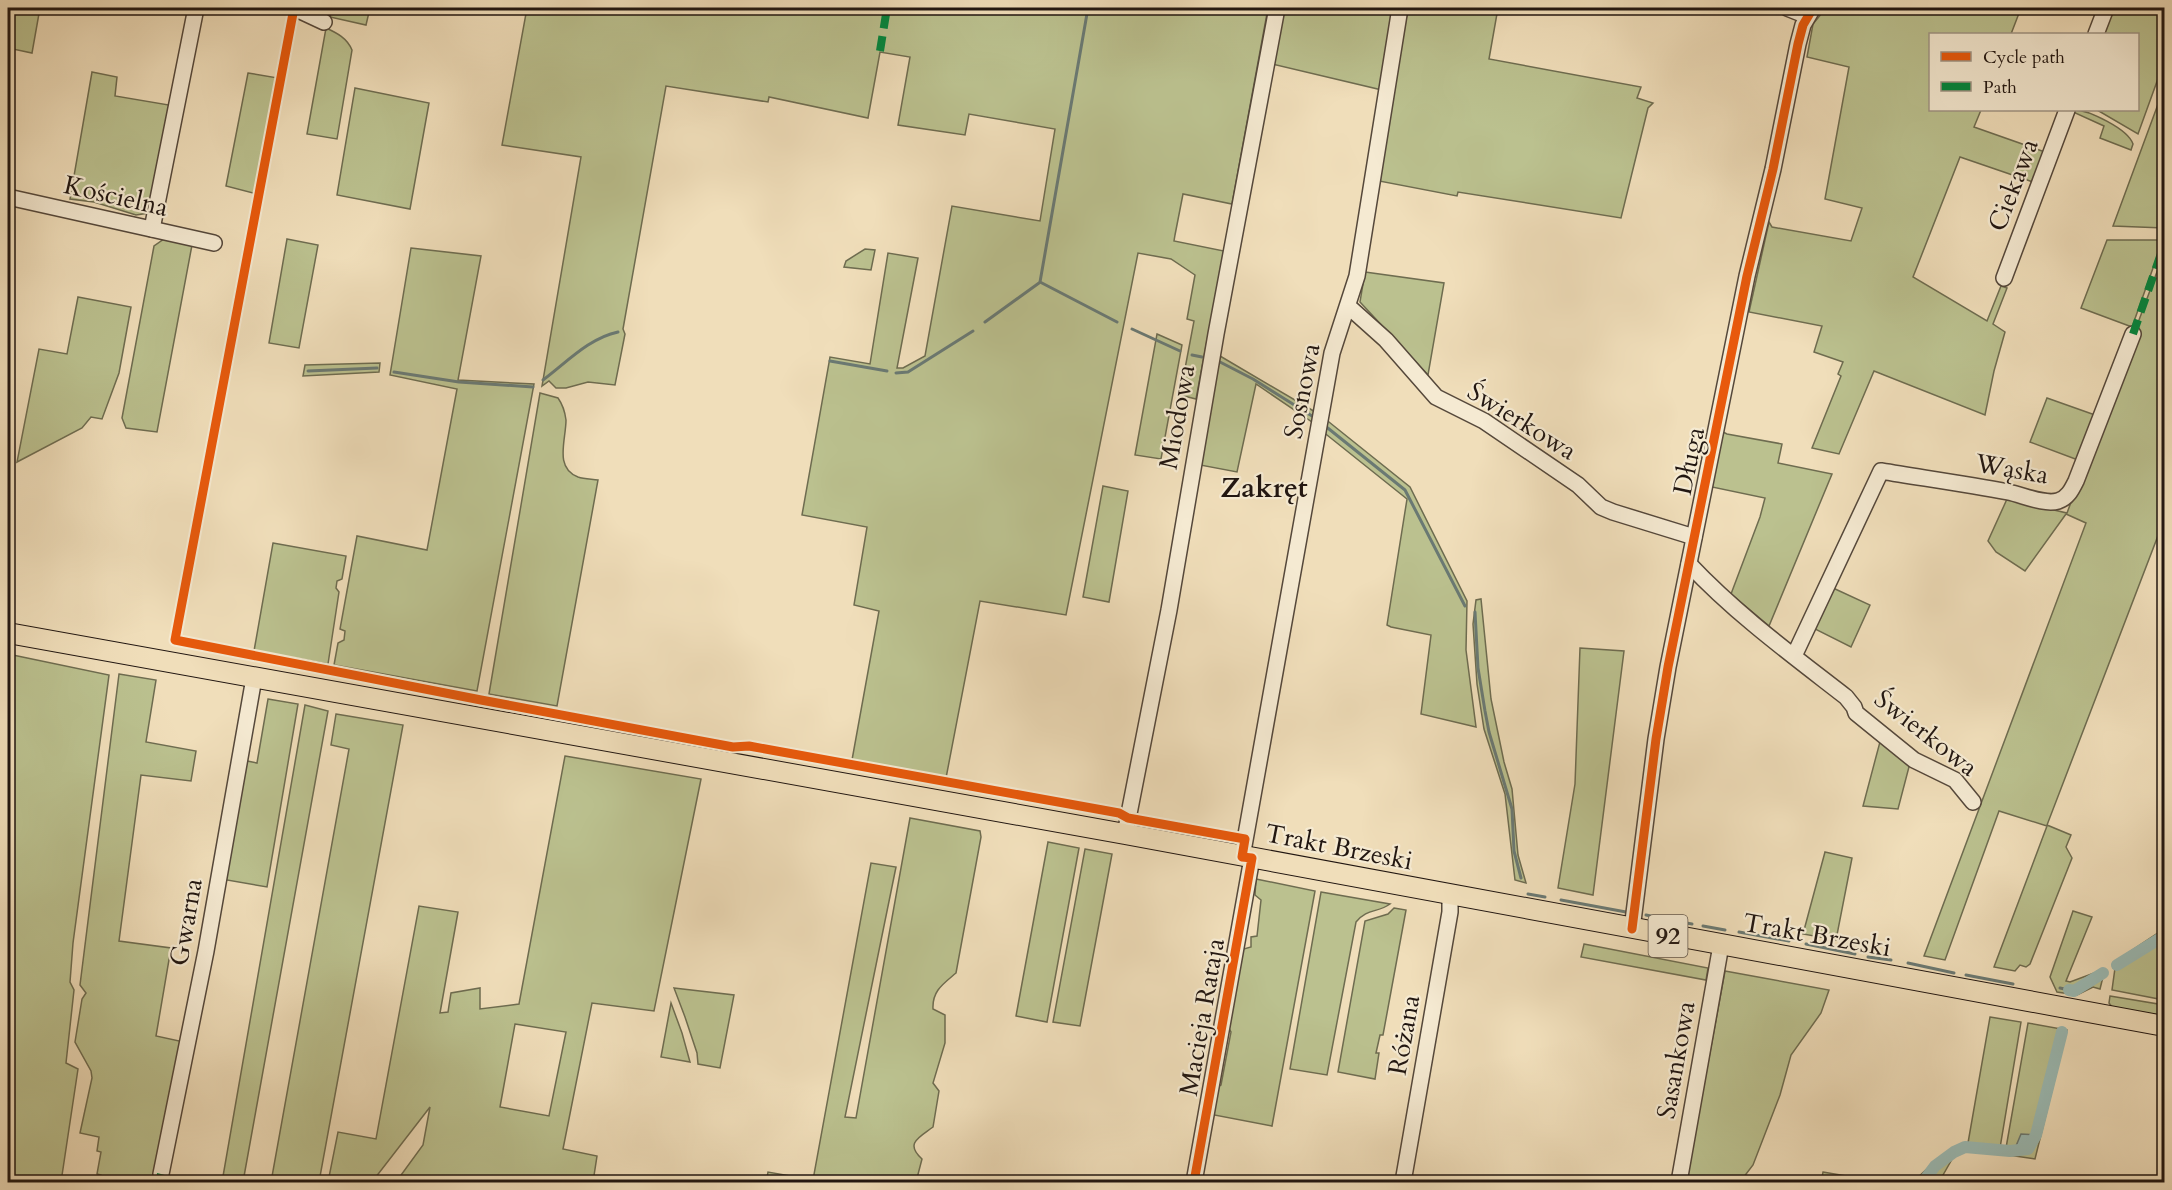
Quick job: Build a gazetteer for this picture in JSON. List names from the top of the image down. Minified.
{"streets":{"main road":["Trakt Brzeski","92"],"street":["Ciekawa","Kościelna","Sosnowa","Miodowa","Świerkowa","Długa","Wąska","Gwarna","Macieja Rataja","Różana","Sasankowa"]},"crossings":[["Sosnowa","Świerkowa"],["Sosnowa","Trakt Brzeski"],["Sosnowa","Macieja Rataja"],["Miodowa","Trakt Brzeski"],["Świerkowa","Długa"],["Świerkowa","Wąska"],["Długa","Trakt Brzeski"],["Trakt Brzeski","Gwarna"],["Trakt Brzeski","Macieja Rataja"],["Trakt Brzeski","Różana"],["Trakt Brzeski","Sasankowa"]],"districts":["Zakręt"],"legend":["Cycle path","Path"]}
